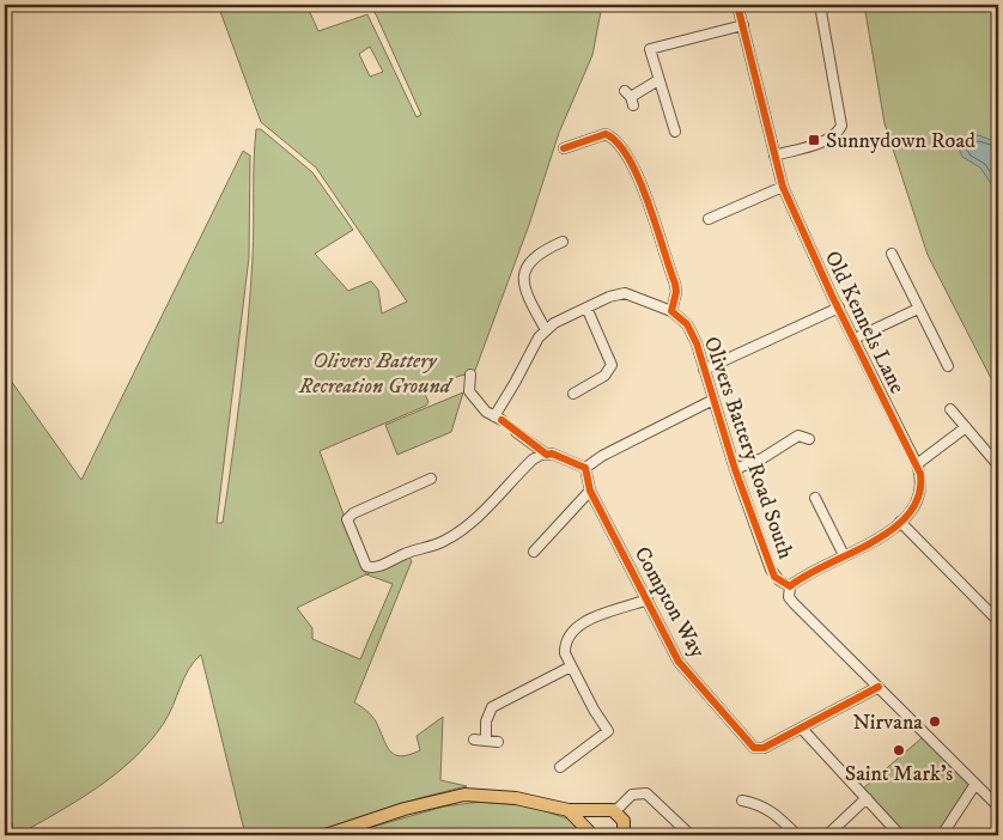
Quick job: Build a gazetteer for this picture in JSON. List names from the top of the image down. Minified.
{"streets":{"street":["Old Kennels Lane","Olivers Battery Road South","Compton Way"]},"crossings":[["Old Kennels Lane","Olivers Battery Road South"],["Olivers Battery Road South","Compton Way"]],"parks":["Olivers Battery Recreation Ground"],"places":{"transit":["Sunnydown Road"],"other":["Nirvana","Saint Mark's"]}}
